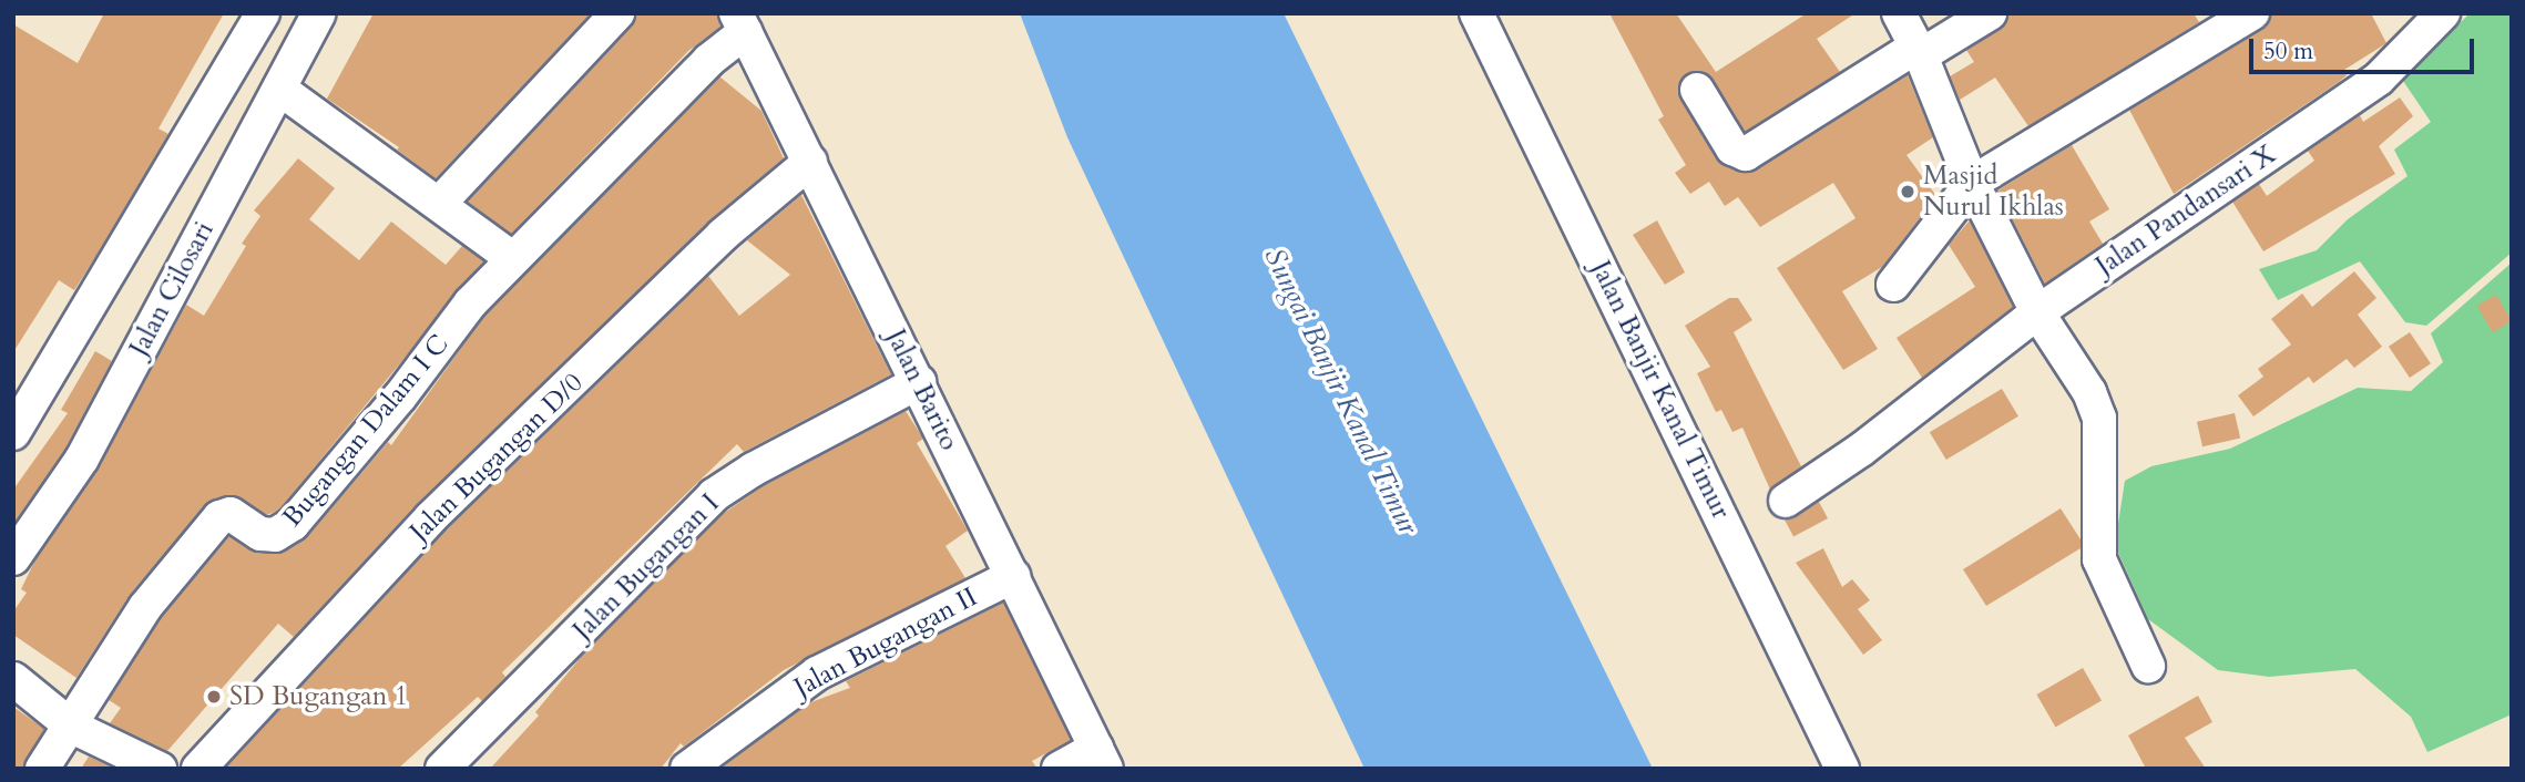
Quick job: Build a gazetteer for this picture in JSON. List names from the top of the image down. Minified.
{"streets":{"street":["Jalan Pandansari X","Jalan Cilosari","Jalan Barito","Jalan Banjir Kanal Timur","Bugangan Dalam I C","Jalan Bugangan D/0","Jalan Bugangan I","Jalan Bugangan II"]},"crossings":[["Jalan Barito","Jalan Bugangan D/0"],["Jalan Barito","Jalan Bugangan I"],["Jalan Barito","Jalan Bugangan II"]],"water":["Sungai Banjir Kanal Timur"],"places":["Masjid Nurul Ikhlas","SD Bugangan 1"],"scale_bar":"50 m"}
